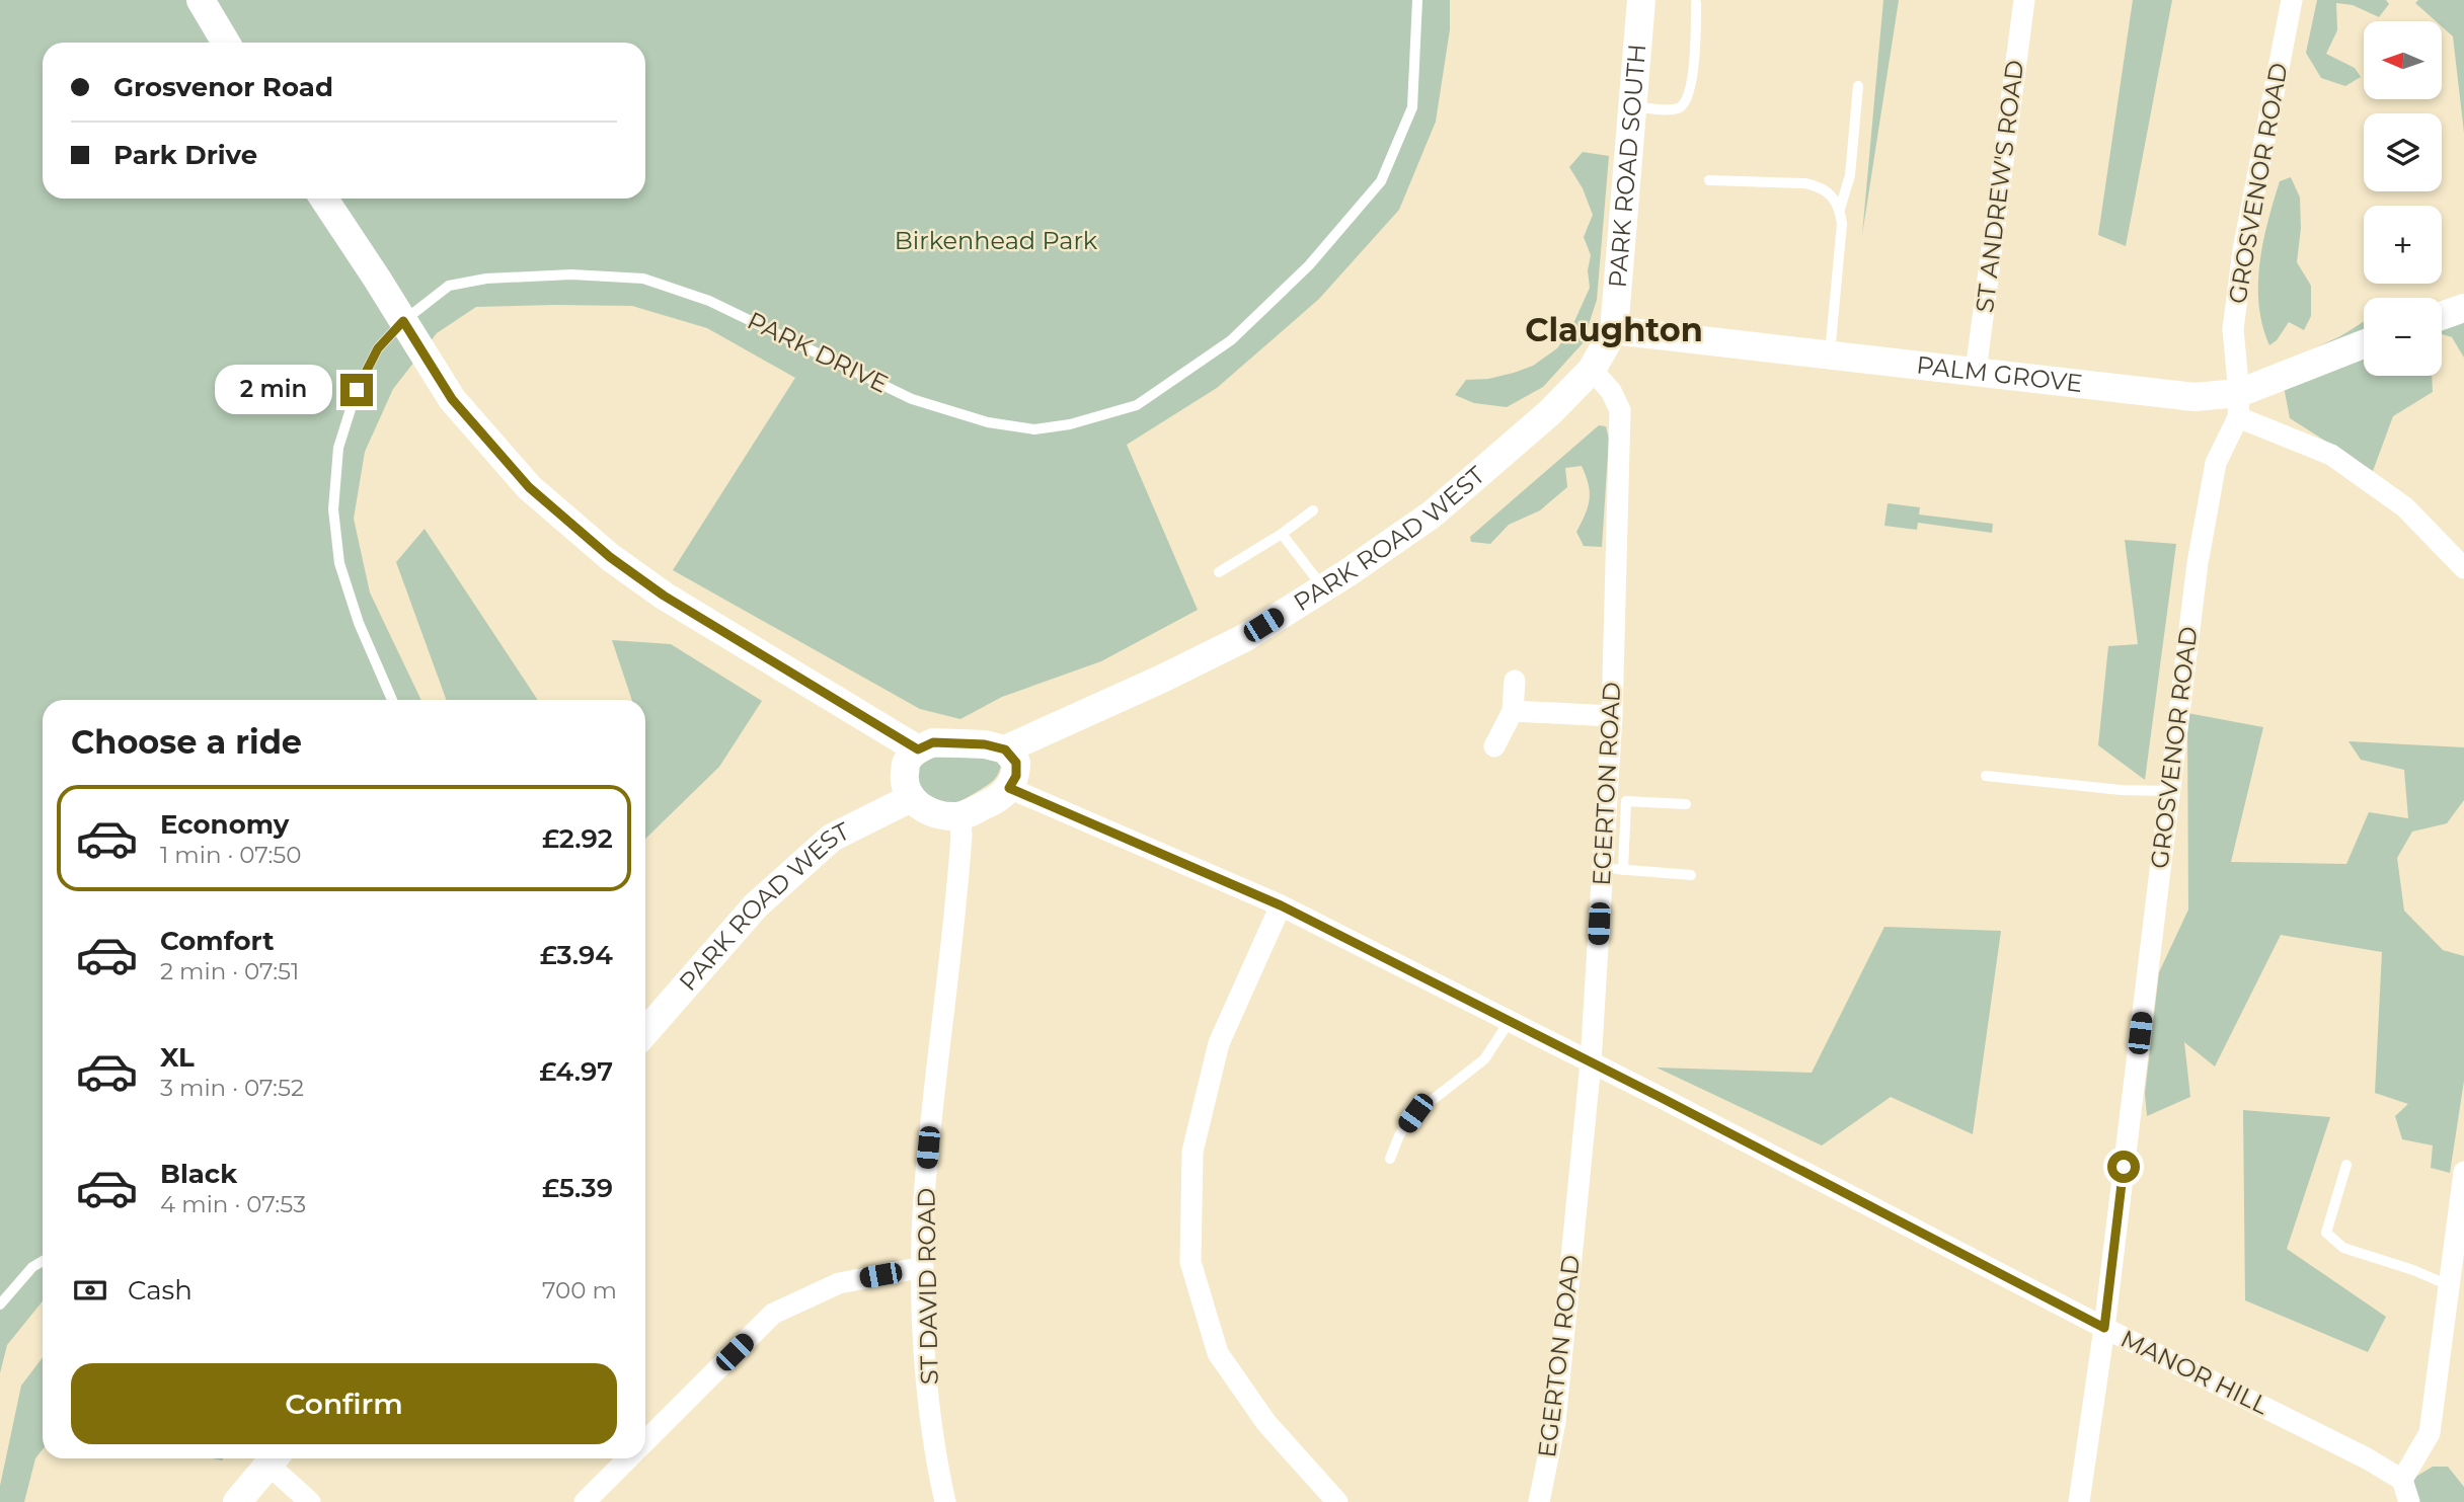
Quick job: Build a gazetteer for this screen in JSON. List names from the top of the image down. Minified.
{"streets":{"street":["PARK ROAD SOUTH","GROSVENOR ROAD","ST ANDREW'S ROAD","PALM GROVE","PARK ROAD WEST","EGERTON ROAD","ST DAVID ROAD","MANOR HILL"],"lane":["PARK DRIVE"]},"crossings":[["PARK ROAD SOUTH","PALM GROVE"],["PARK ROAD SOUTH","PARK ROAD WEST"],["GROSVENOR ROAD","PALM GROVE"],["GROSVENOR ROAD","MANOR HILL"],["ST ANDREW'S ROAD","PALM GROVE"],["PALM GROVE","PARK ROAD WEST"],["PARK ROAD WEST","EGERTON ROAD"],["PARK ROAD WEST","ST DAVID ROAD"],["PARK ROAD WEST","MANOR HILL"],["EGERTON ROAD","MANOR HILL"],["ST DAVID ROAD","MANOR HILL"]],"districts":["Claughton"],"parks":["Birkenhead Park"],"north":"left","page":{"map_buttons":["+","−"],"banner":["Grosvenor Road","Park Drive"],"bubble":"2 min","heading":"Choose a ride","list":[{"name":"Economy","note":"1 min · 07:50","value":"£2.92"},{"name":"Comfort","note":"2 min · 07:51","value":"£3.94"},{"name":"XL","note":"3 min · 07:52","value":"£4.97"},{"name":"Black","note":"4 min · 07:53","value":"£5.39"}],"pay":["Cash","700 m"],"buttons":"Confirm"}}
